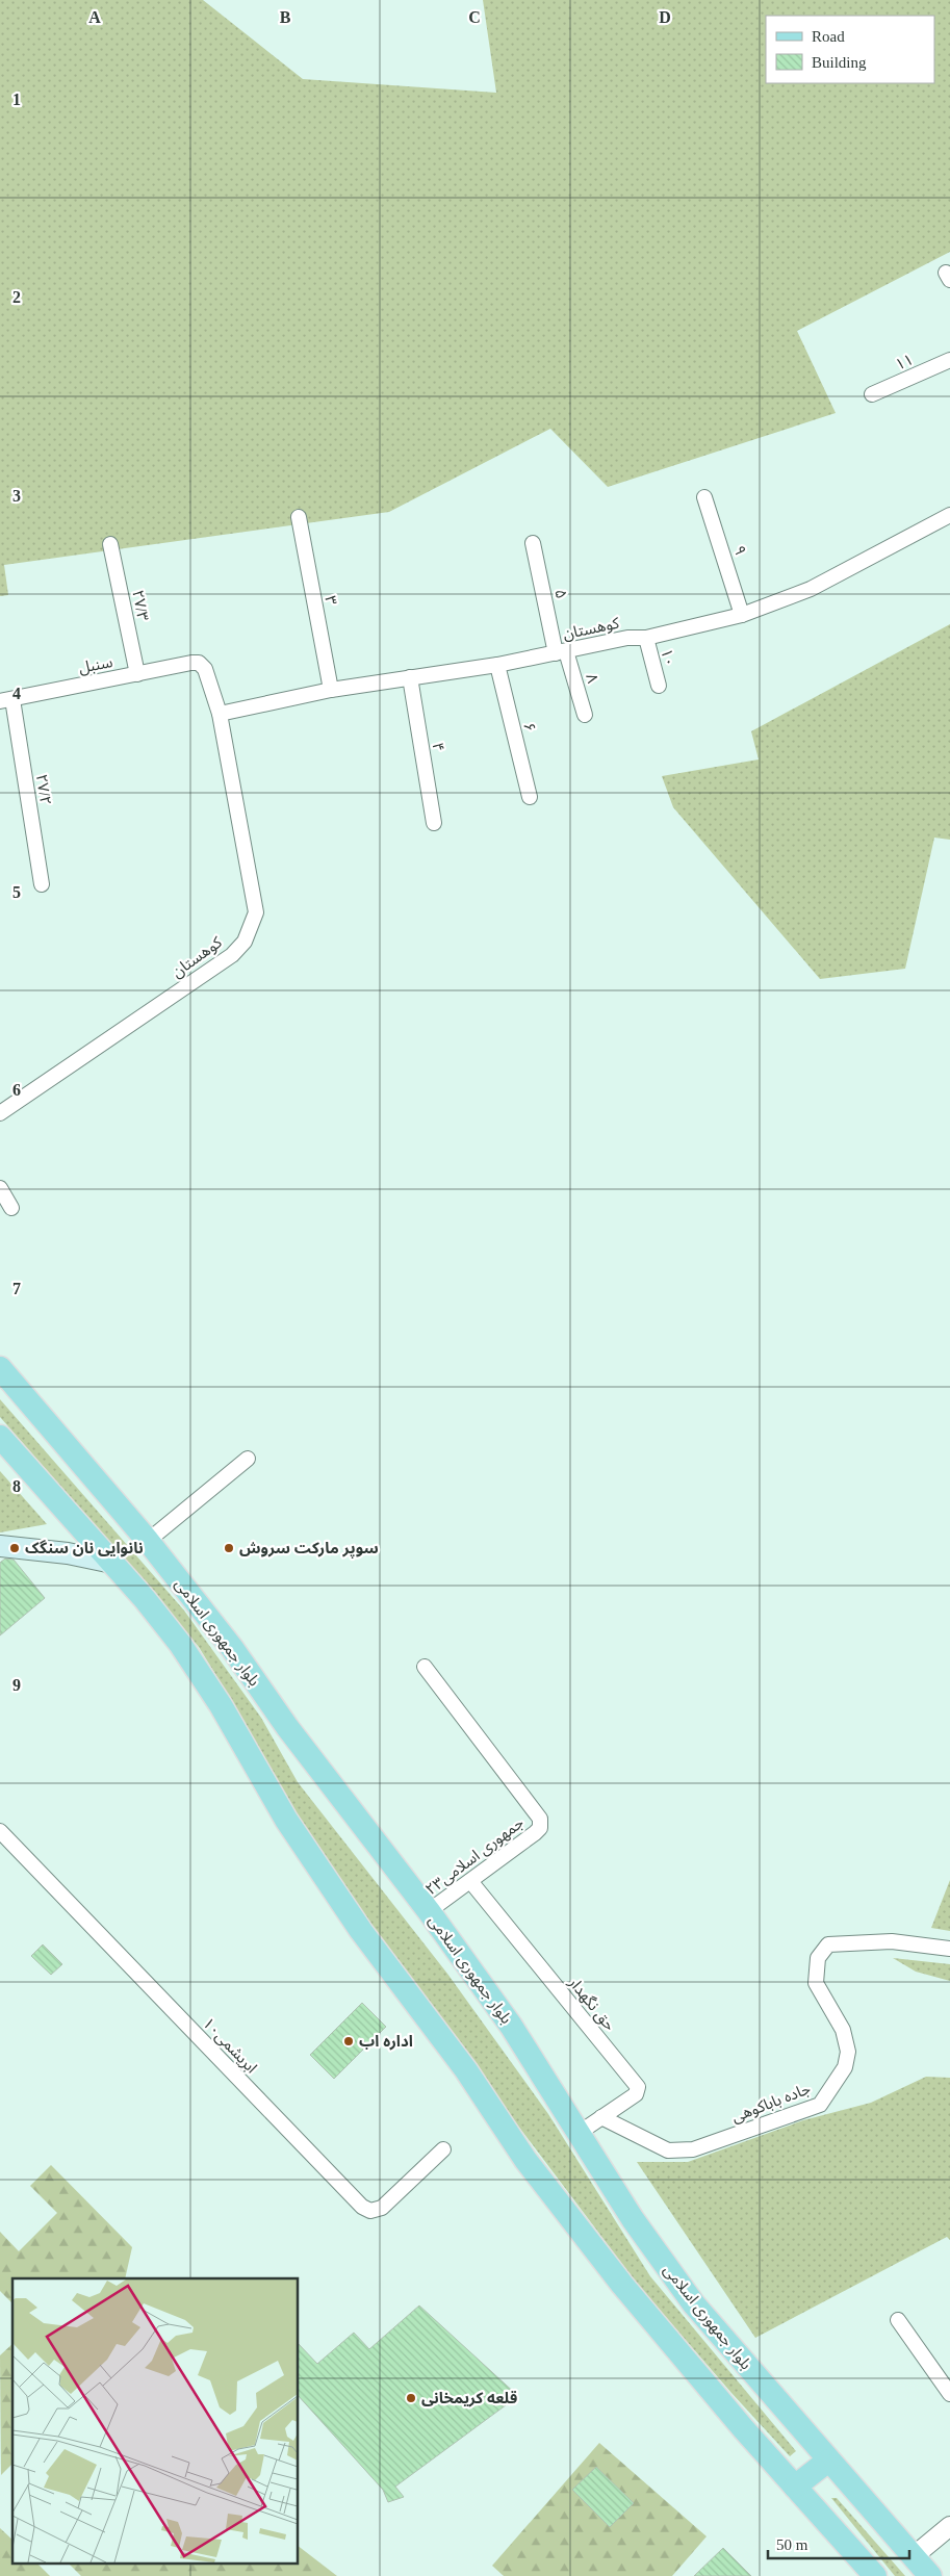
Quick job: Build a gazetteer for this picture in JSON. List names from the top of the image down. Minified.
{"streets":{"main road":["بلوار جمهوری اسلامی"],"street":["۱۱","۹","۵","۳","۲۷/۳","کوهستان","۱۰","سنبل","۸","۶","۴","۲۷/۲","جمهوری اسلامی۲۳","حق نگهدار","ابریشمی۱۰","جاده باباکوهی"]},"crossings":[["۹","کوهستان"],["۵","کوهستان"],["۵","۸"],["۳","کوهستان"],["۲۷/۳","سنبل"],["کوهستان","۱۰"],["کوهستان","سنبل"],["کوهستان","۸"],["کوهستان","۶"],["کوهستان","۴"],["سنبل","۲۷/۲"],["بلوار جمهوری اسلامی","جمهوری اسلامی۲۳"],["بلوار جمهوری اسلامی","حق نگهدار"],["جمهوری اسلامی۲۳","حق نگهدار"],["حق نگهدار","جاده باباکوهی"]],"places":["نانوایی نان سنگک","سوپر مارکت سروش","اداره اب","قلعه کریمخانی"],"legend":["Road","Building"],"scale_bar":"50 m","grid":{"columns":["A","B","C","D"],"rows":["1","2","3","4","5","6","7","8","9"]}}
